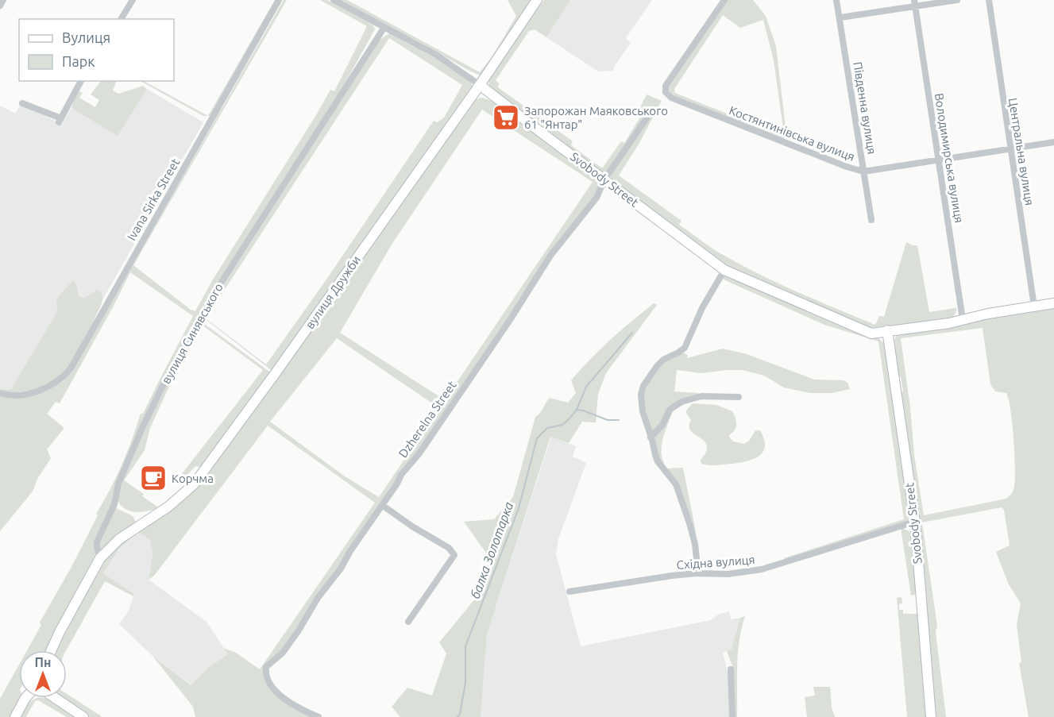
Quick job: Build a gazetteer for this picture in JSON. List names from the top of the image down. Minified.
{"streets":{"street":["Південна вулиця","Костянтинівська вулиця","Центральна вулиця","Володимирська вулиця","Svobody Street","Ivana Sirka Street","вулиця Дружби","вулиця Синявського","Dzherelna Street","Східна вулиця"]},"crossings":[["Південна вулиця","Костянтинівська вулиця"],["Костянтинівська вулиця","Центральна вулиця"],["Костянтинівська вулиця","Володимирська вулиця"],["Центральна вулиця","Svobody Street"],["Володимирська вулиця","Svobody Street"],["Svobody Street","вулиця Дружби"],["Svobody Street","вулиця Синявського"],["Svobody Street","Dzherelna Street"],["Svobody Street","Східна вулиця"],["вулиця Дружби","вулиця Синявського"]],"water":["балка Золотарка"],"places":{"supermarket":["Запорожан Маяковського 61 \"Янтар\""],"cafe":["Корчма"]},"legend":["Вулиця","Парк"],"north":"top"}
